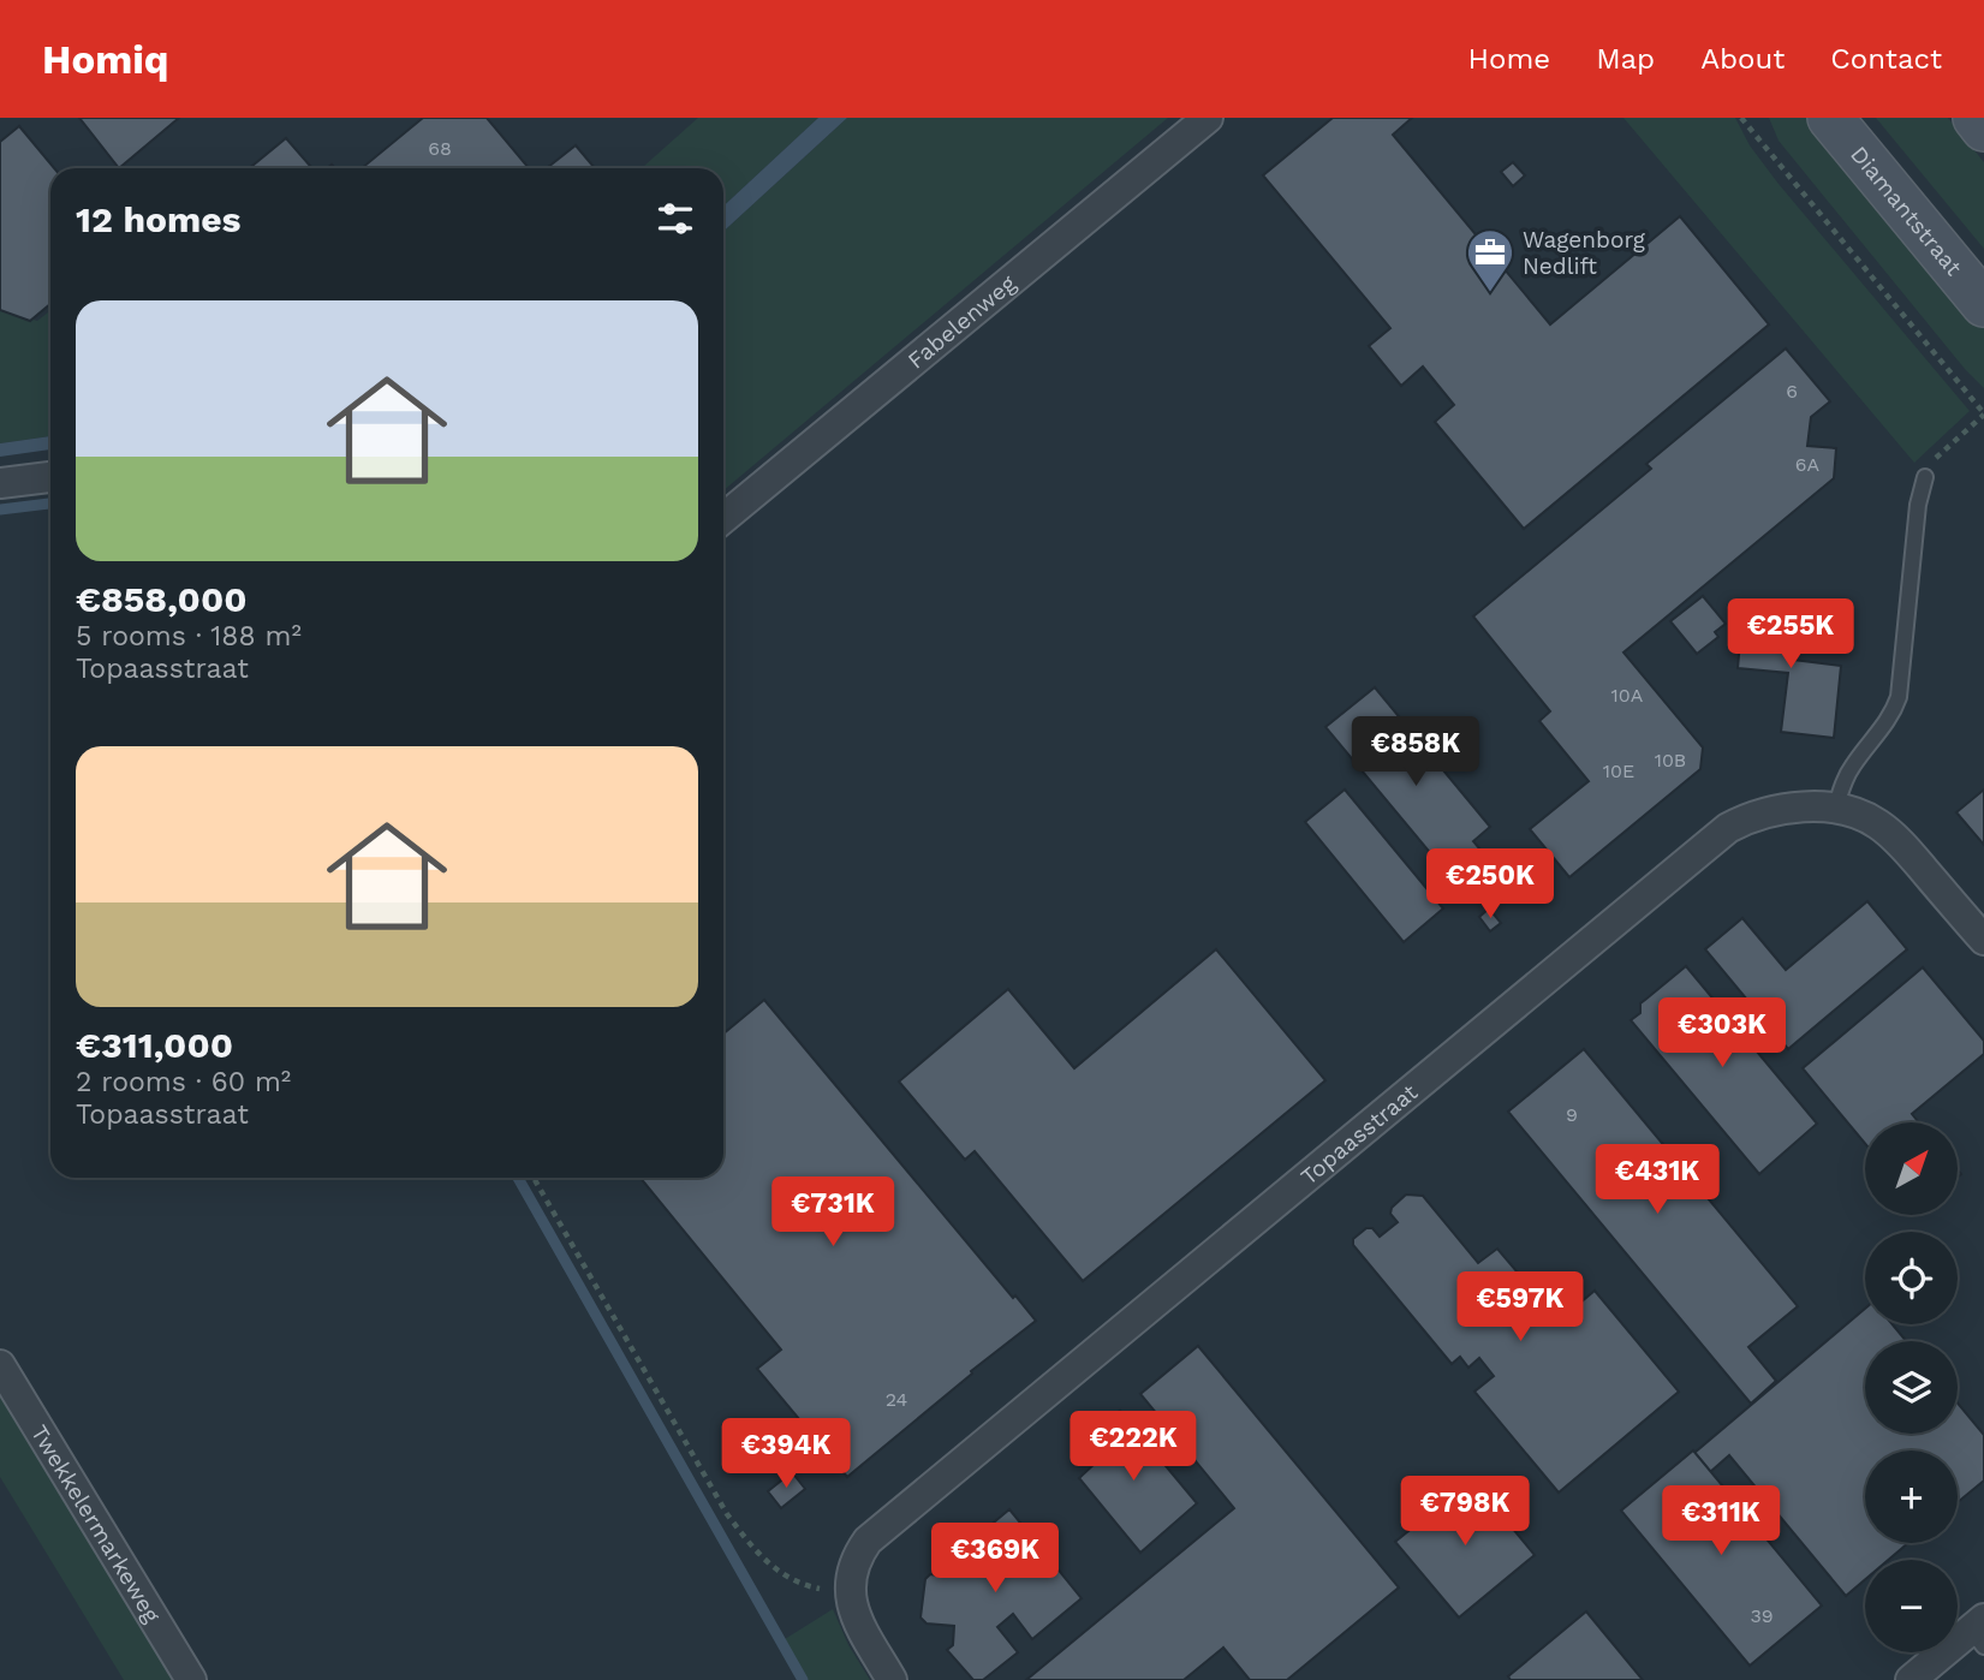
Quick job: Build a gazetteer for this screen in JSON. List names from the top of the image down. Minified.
{"streets":{"main road":["Diamantstraat"],"street":["Fabelenweg","Topaasstraat","Twekkelermarkeweg"]},"places":{"office":["Wagenborg Nedlift"]},"house_numbers":["68","6","6A","10A","10B","10E","9","24","39"],"north":"top right","page":{"header":"Homiq","nav":["Home","Map","About","Contact"],"heading":"12 homes","list":[{"name":"€858,000","note":"5 rooms · 188 m² · Topaasstraat"},{"name":"€311,000","note":"2 rooms · 60 m² · Topaasstraat"}],"price":["€255K","€858K","€250K","€303K","€431K","€731K","€597K","€222K","€394K","€798K","€311K","€369K"],"map_buttons":["+","−"]}}
